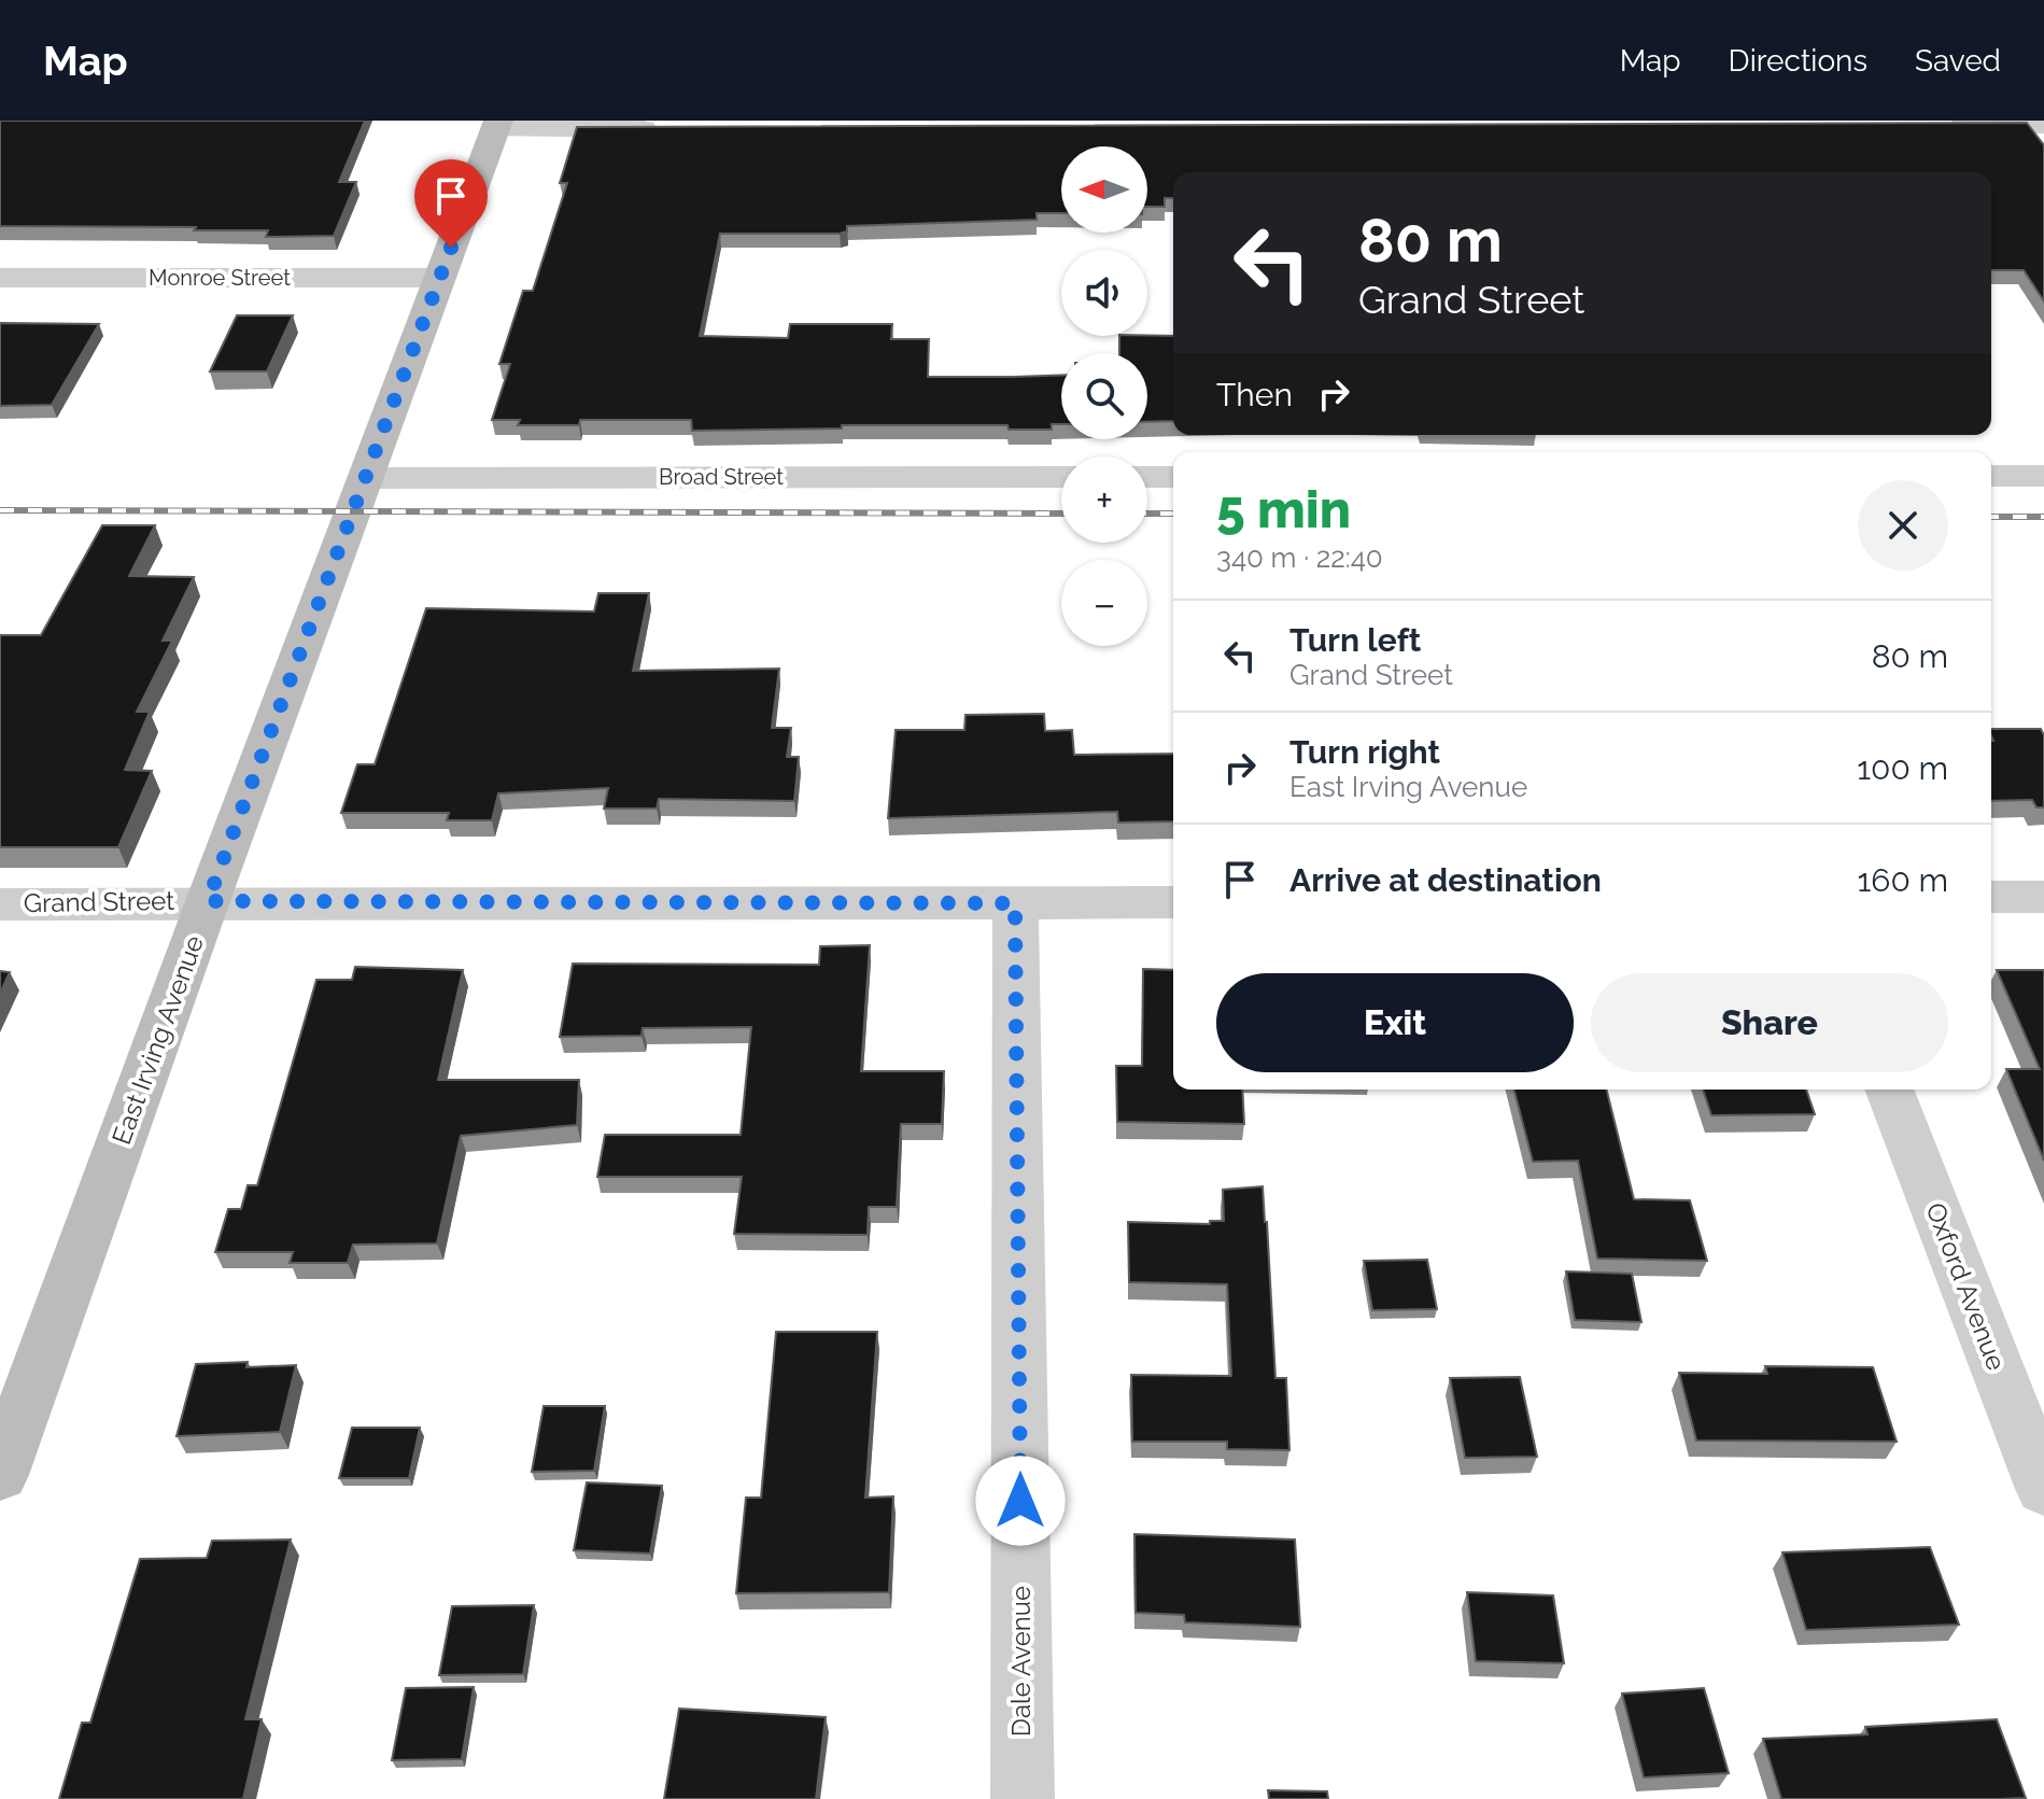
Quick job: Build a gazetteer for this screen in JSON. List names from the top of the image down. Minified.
{"streets":{"street":["Monroe Street","Broad Street","Grand Street","East Irving Avenue","Oxford Avenue","Dale Avenue"]},"crossings":[["Monroe Street","East Irving Avenue"],["Broad Street","East Irving Avenue"],["Grand Street","East Irving Avenue"],["Grand Street","Dale Avenue"]],"north":"left","page":{"header":"Map","nav":["Map","Directions","Saved"],"map_buttons":["+","−"],"turn":["80 m","Grand Street"],"then":"Then","heading":["5 min","340 m · 22:40"],"list":[{"name":"Turn left","note":"Grand Street","value":"80 m"},{"name":"Turn right","note":"East Irving Avenue","value":"100 m"},{"name":"Arrive at destination","value":"160 m"}],"buttons":["Exit","Share"]}}
